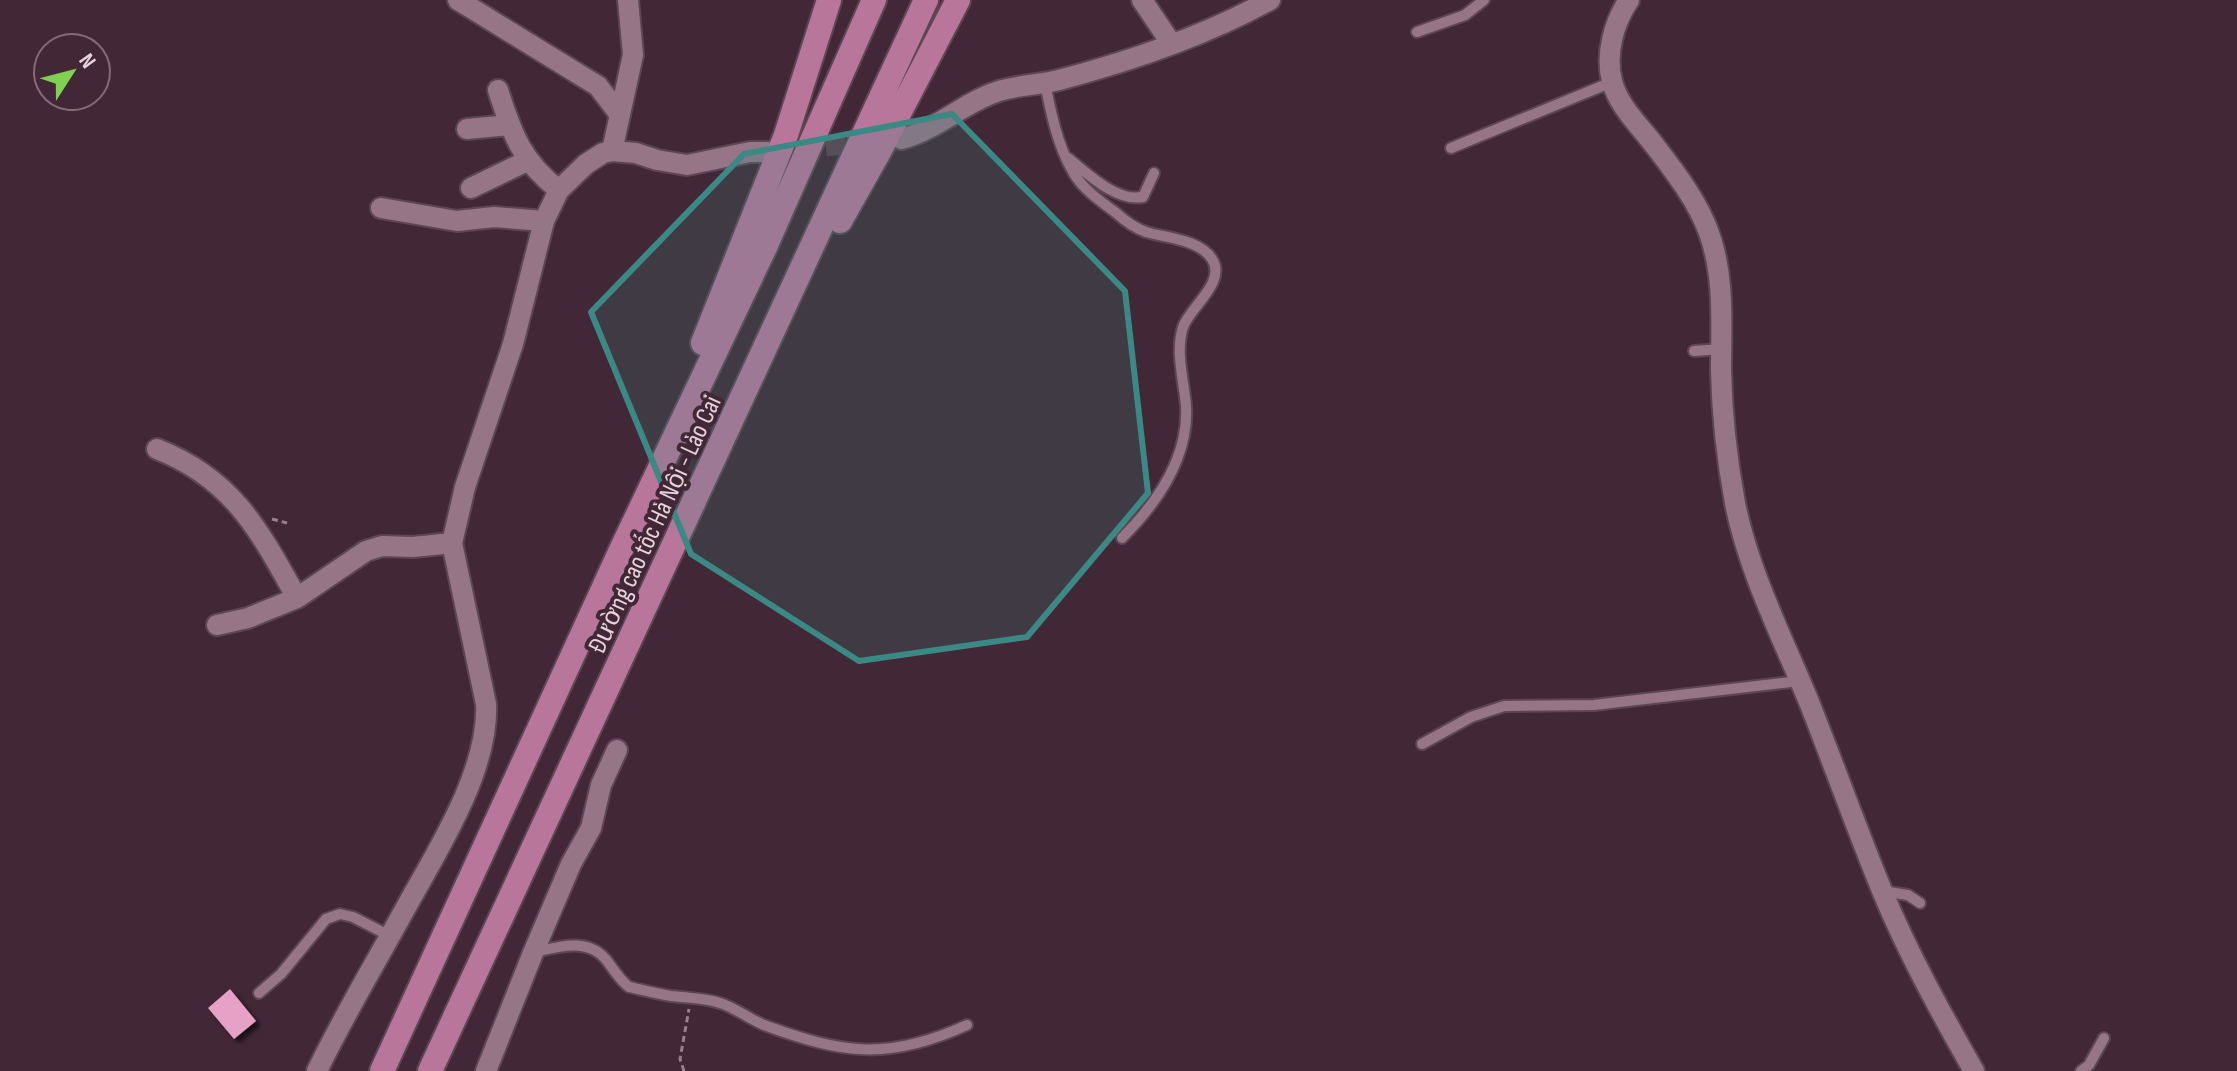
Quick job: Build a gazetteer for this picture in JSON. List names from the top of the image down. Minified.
{"streets":{"highway":["Đường cao tốc Hà Nội - Lào Cai"]},"north":"top right"}
